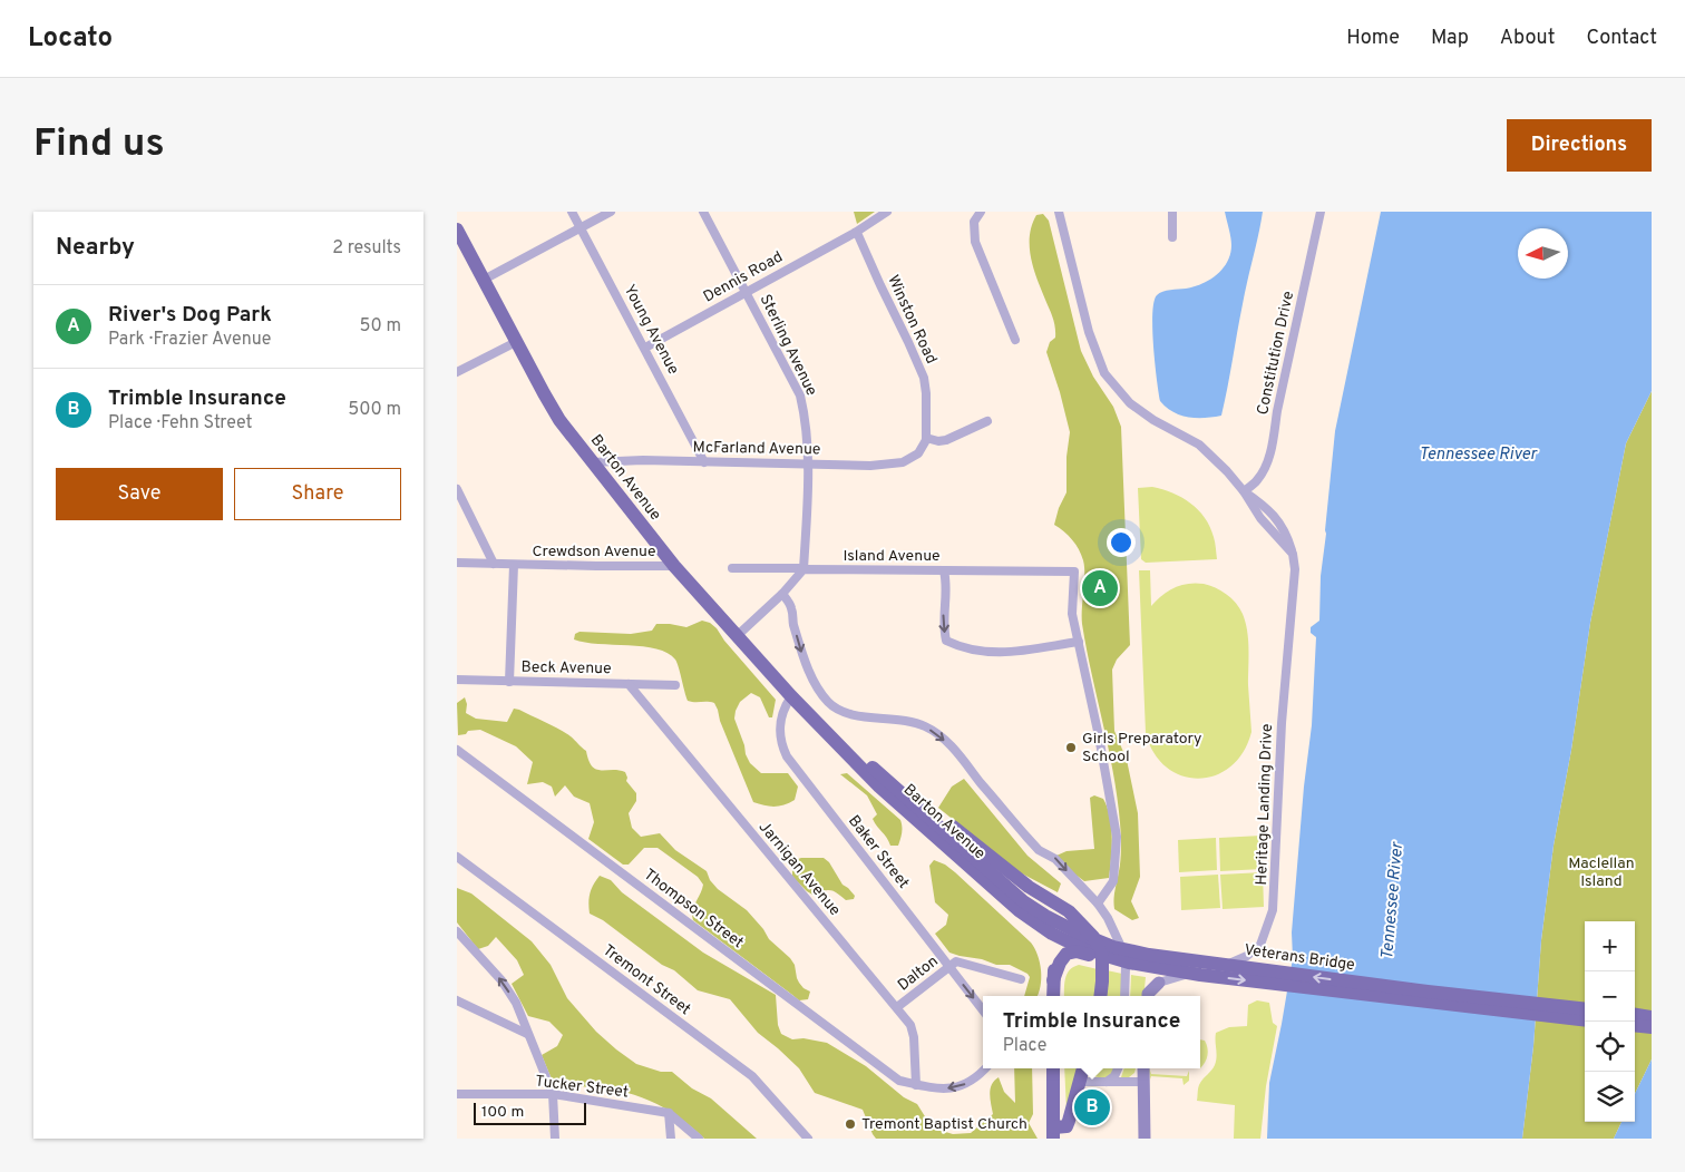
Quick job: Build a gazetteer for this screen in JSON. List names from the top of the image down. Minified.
{"streets":{"main road":["Barton Avenue","Veterans Bridge"],"street":["Dennis Road","Winston Road","Young Avenue","Sterling Avenue","Constitution Drive","McFarland Avenue","Crewdson Avenue","Island Avenue","Beck Avenue","Heritage Landing Drive","Baker Street","Jarnigan Avenue","Thompson Street","Dalton","Tremont Street","Tucker Street"]},"crossings":[["Dennis Road","Winston Road"],["Dennis Road","Young Avenue"],["Dennis Road","Sterling Avenue"],["Winston Road","McFarland Avenue"],["Young Avenue","McFarland Avenue"],["Sterling Avenue","McFarland Avenue"],["Sterling Avenue","Island Avenue"],["Constitution Drive","Heritage Landing Drive"],["McFarland Avenue","Barton Avenue"],["Barton Avenue","Crewdson Avenue"],["Barton Avenue","Baker Street"],["Barton Avenue","Veterans Bridge"],["Beck Avenue","Jarnigan Avenue"],["Baker Street","Dalton"],["Jarnigan Avenue","Thompson Street"],["Jarnigan Avenue","Dalton"]],"water":["Tennessee River"],"parks":["Maclellan Island"],"places":["Girls Preparatory School","Tremont Baptist Church"],"scale_bar":"100 m","north":"left","page":{"header":"Locato","nav":["Home","Map","About","Contact"],"buttons":["Directions",["Save","Share"]],"title":"Find us","heading":["Nearby","2 results"],"list":[{"mark":"A","name":"River's Dog Park","note":"Park · Frazier Avenue","value":"50 m"},{"mark":"B","name":"Trimble Insurance","note":"Place · Fehn Street","value":"500 m"}],"pins":["A","B"],"map_buttons":["+","−"],"popup":["Trimble Insurance","Place"],"scale":"100 m"}}
